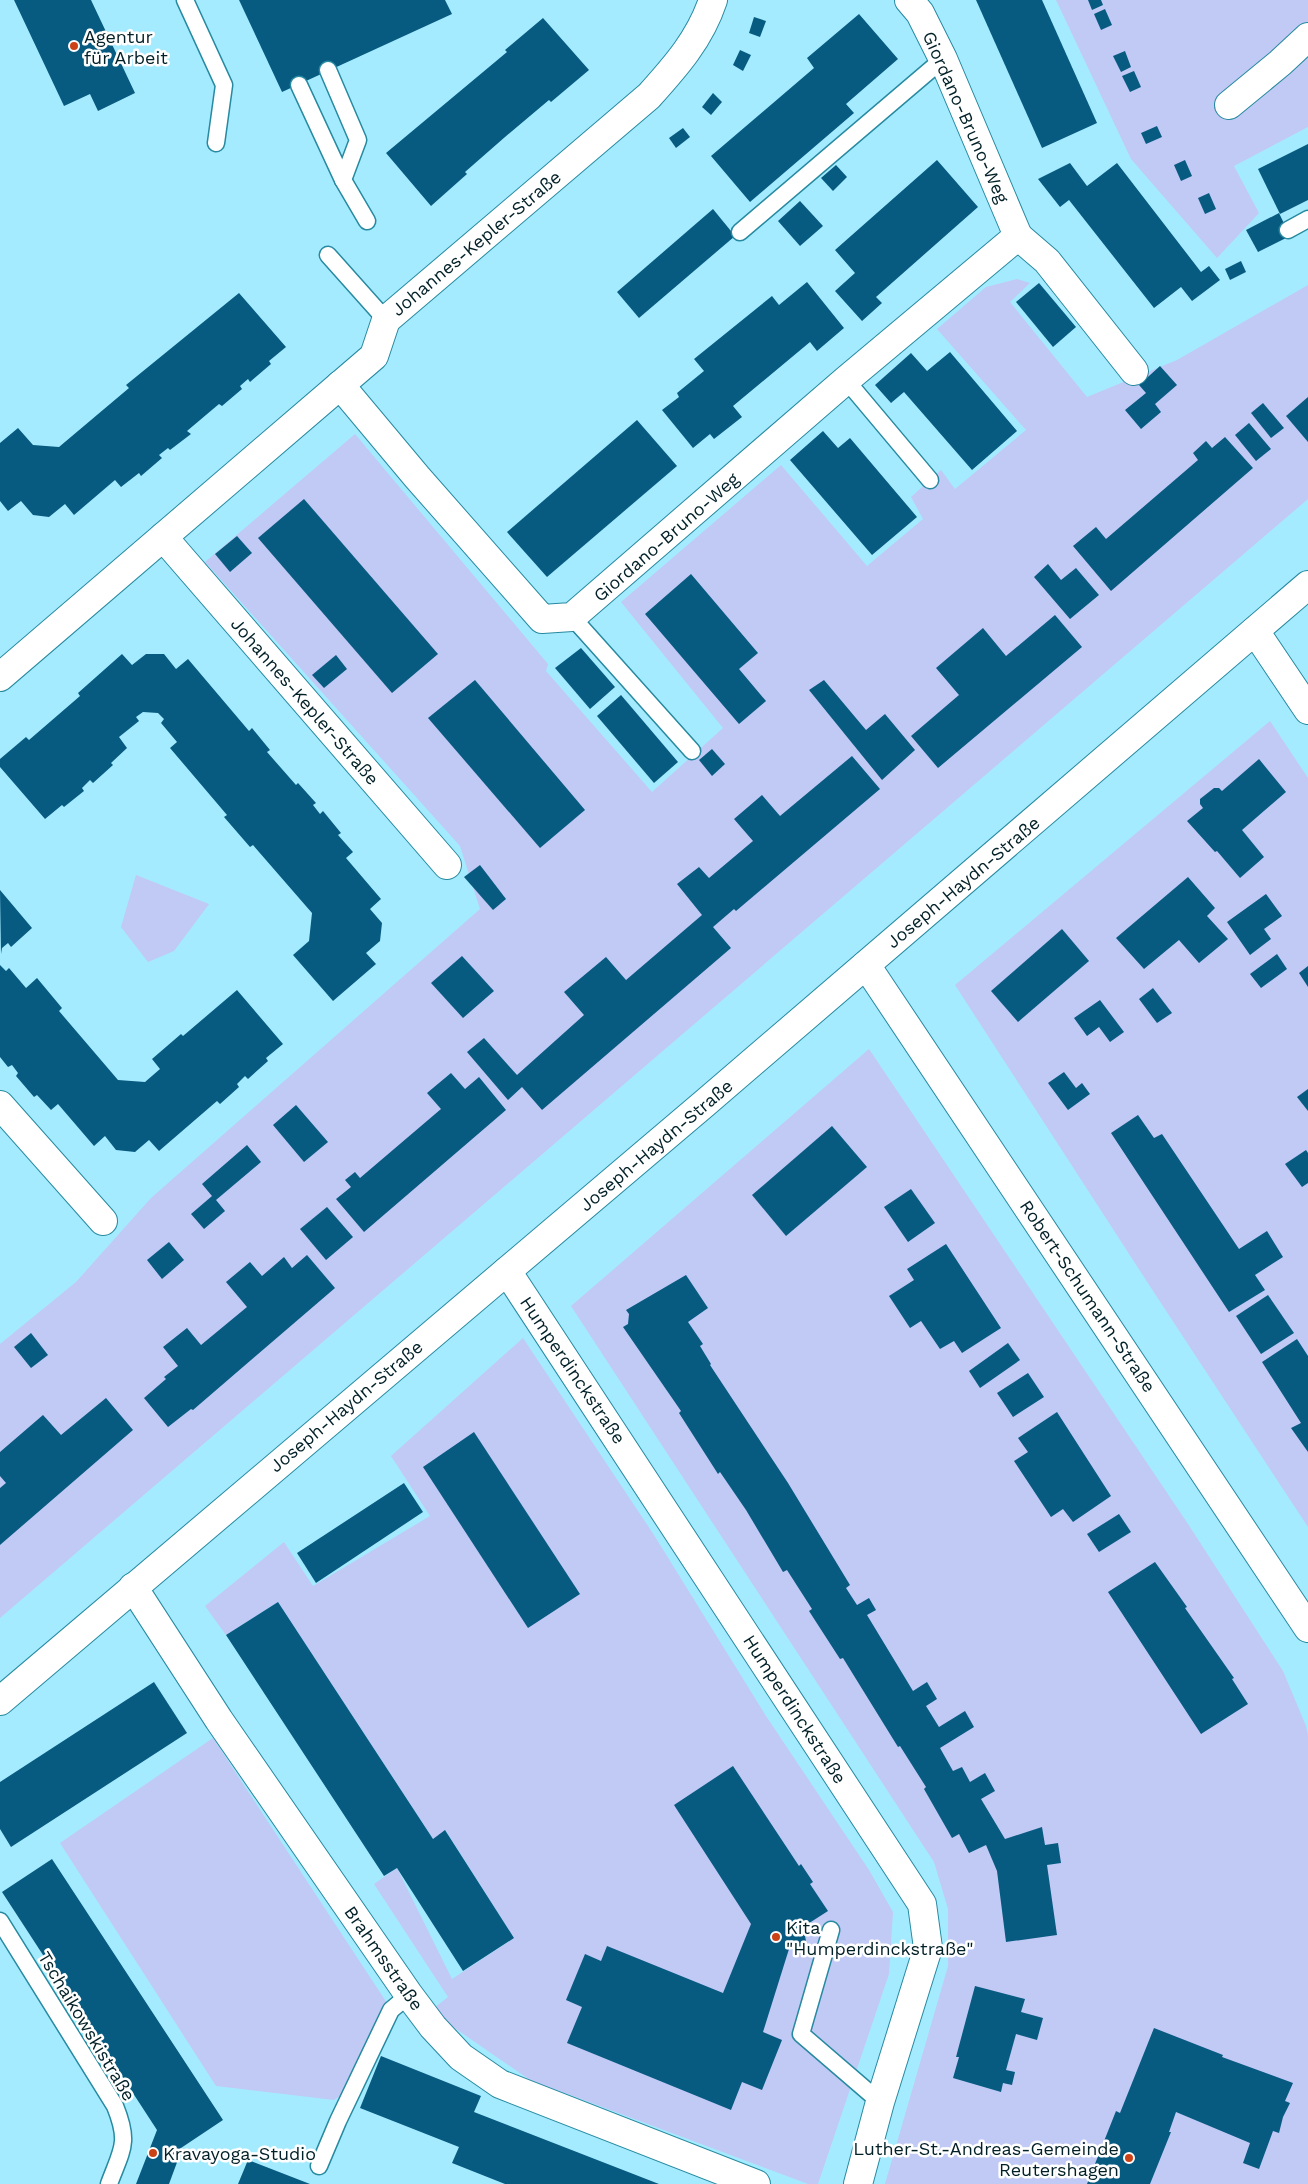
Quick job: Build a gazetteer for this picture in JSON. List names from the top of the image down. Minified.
{"streets":{"street":["Giordano-Bruno-Weg","Johannes-Kepler-Straße","Joseph-Haydn-Straße","Robert-Schumann-Straße","Humperdinckstraße","Brahmsstraße"],"lane":["Tschaikowskistraße"]},"crossings":[["Joseph-Haydn-Straße","Robert-Schumann-Straße"],["Joseph-Haydn-Straße","Humperdinckstraße"],["Joseph-Haydn-Straße","Brahmsstraße"]],"places":["Agentur für Arbeit","Kita \"Humperdinckstraße\"","Kravayoga-Studio","Luther-St.-Andreas-Gemeinde Reutershagen"]}
